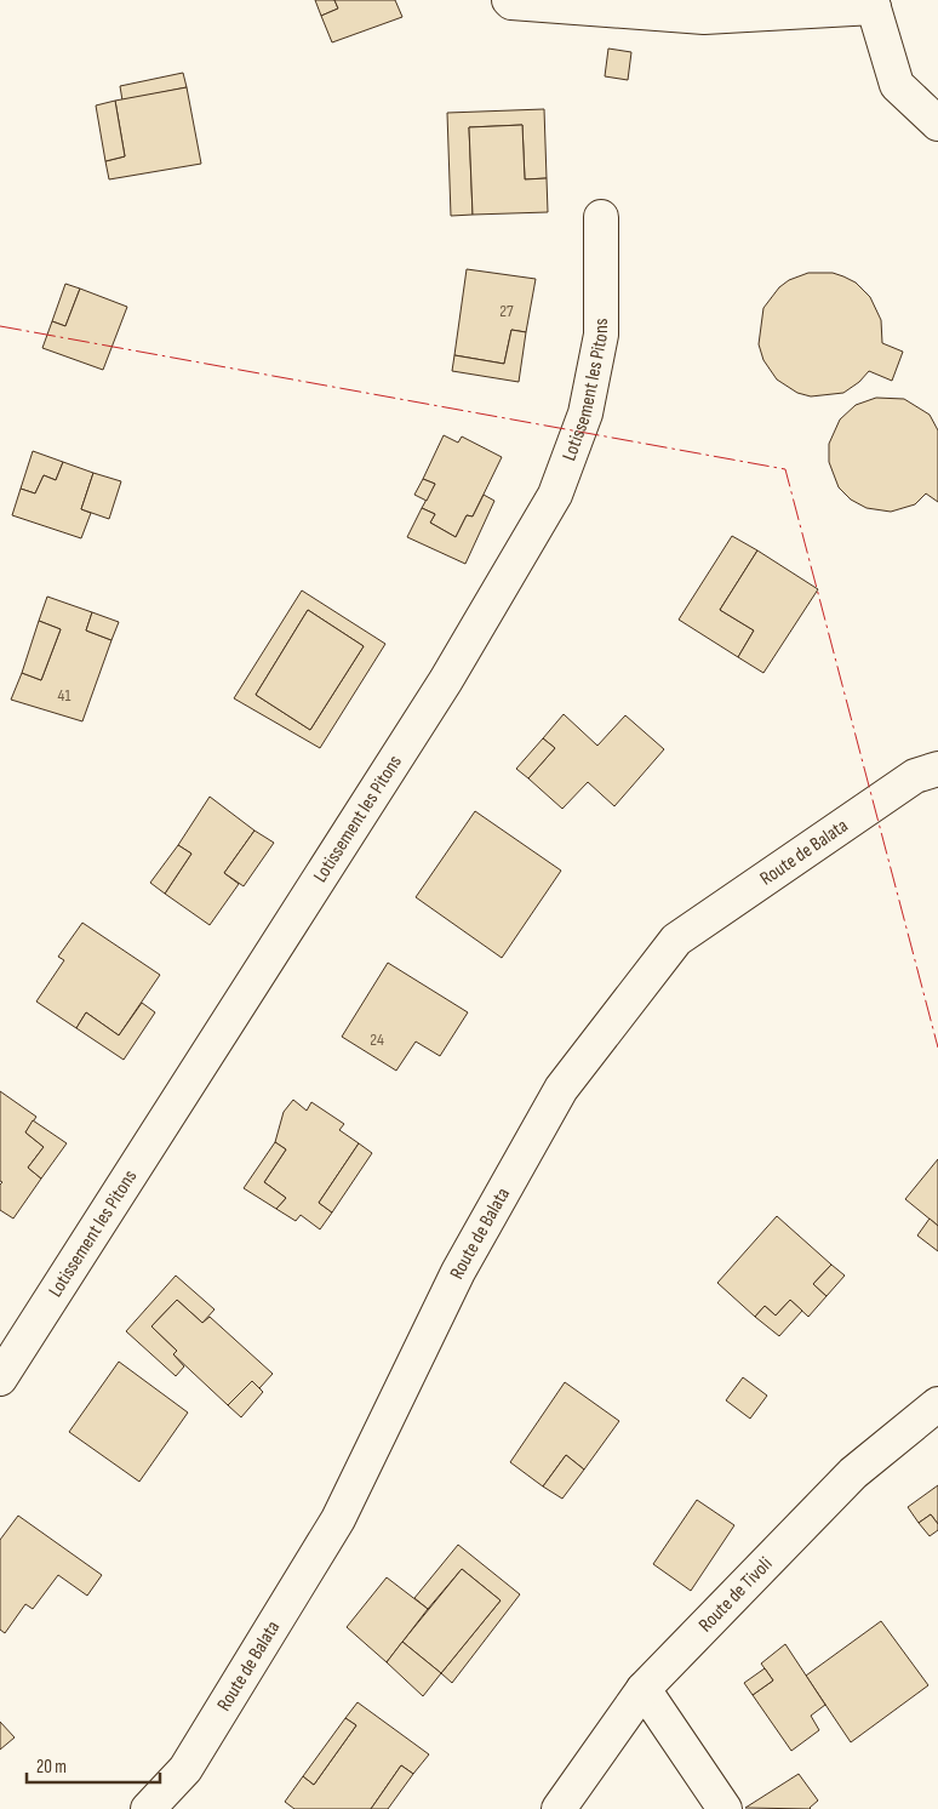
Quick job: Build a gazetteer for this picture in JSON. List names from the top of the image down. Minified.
{"streets":{"street":["Lotissement les Pitons","Route de Balata","Route de Tivoli"]},"house_numbers":["27","41","24"],"scale_bar":"20 m"}
